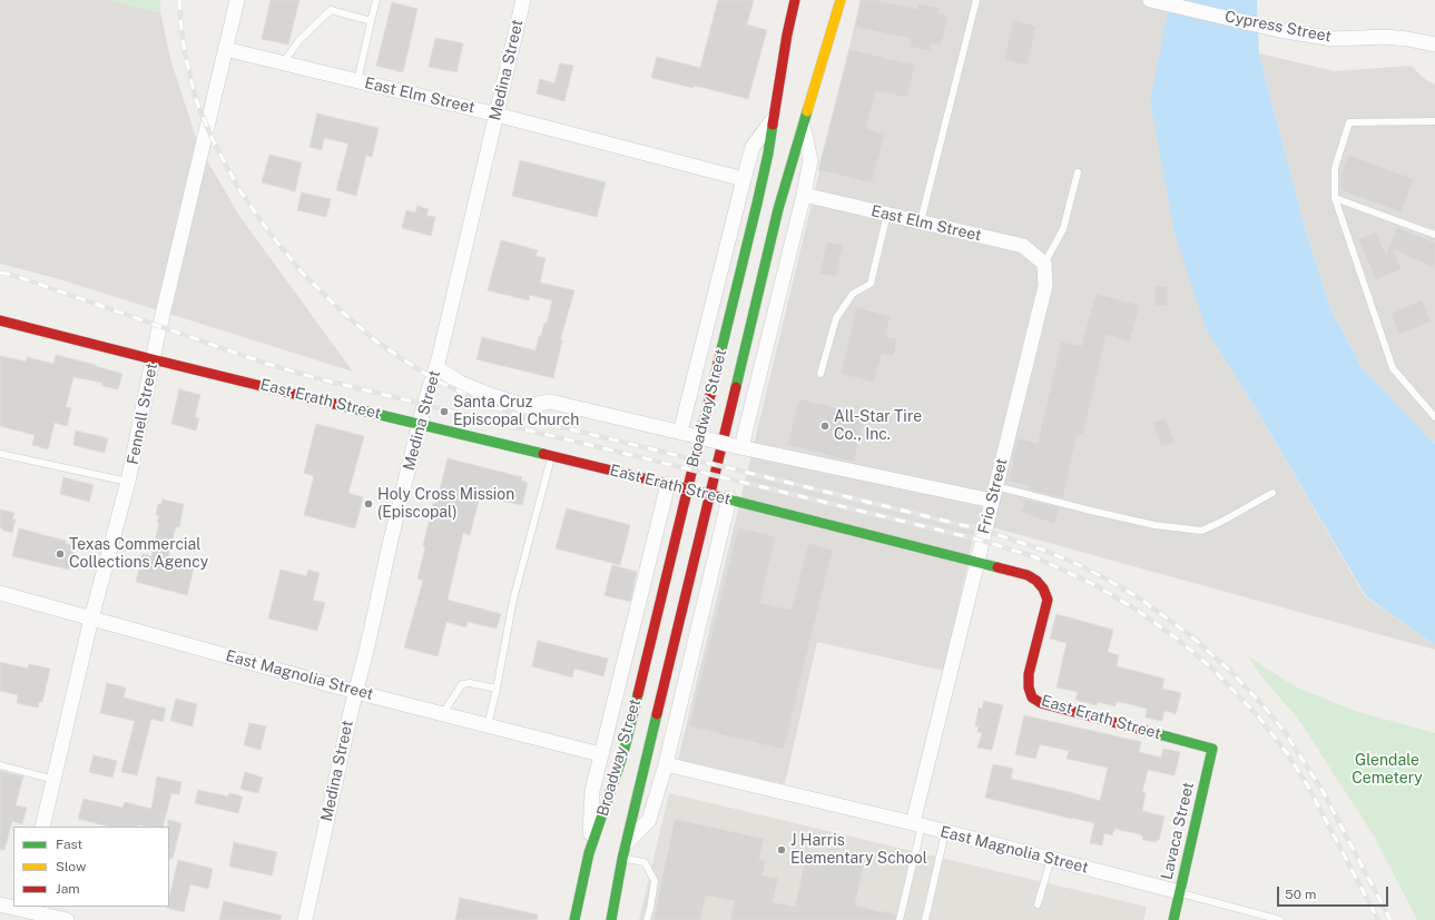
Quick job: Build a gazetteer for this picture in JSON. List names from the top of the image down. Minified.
{"streets":{"main road":["East Erath Street","Broadway Street","Lavaca Street"],"street":["Cypress Street","Medina Street","East Elm Street","Fennell Street","Frio Street","East Magnolia Street"]},"crossings":[["Medina Street","East Elm Street"],["Medina Street","East Erath Street"],["Medina Street","East Magnolia Street"],["East Elm Street","Broadway Street"],["East Elm Street","Fennell Street"],["East Elm Street","Frio Street"],["East Erath Street","Broadway Street"],["East Erath Street","Fennell Street"],["East Erath Street","Frio Street"],["East Erath Street","Lavaca Street"],["Broadway Street","East Magnolia Street"],["Fennell Street","East Magnolia Street"],["Frio Street","East Magnolia Street"],["East Magnolia Street","Lavaca Street"]],"parks":["Glendale Cemetery"],"places":["Santa Cruz Episcopal Church","All-Star Tire Co., Inc.","Holy Cross Mission (Episcopal)","Texas Commercial Collections Agency","J Harris Elementary School"],"legend":["Fast","Slow","Jam"],"scale_bar":"50 m"}
